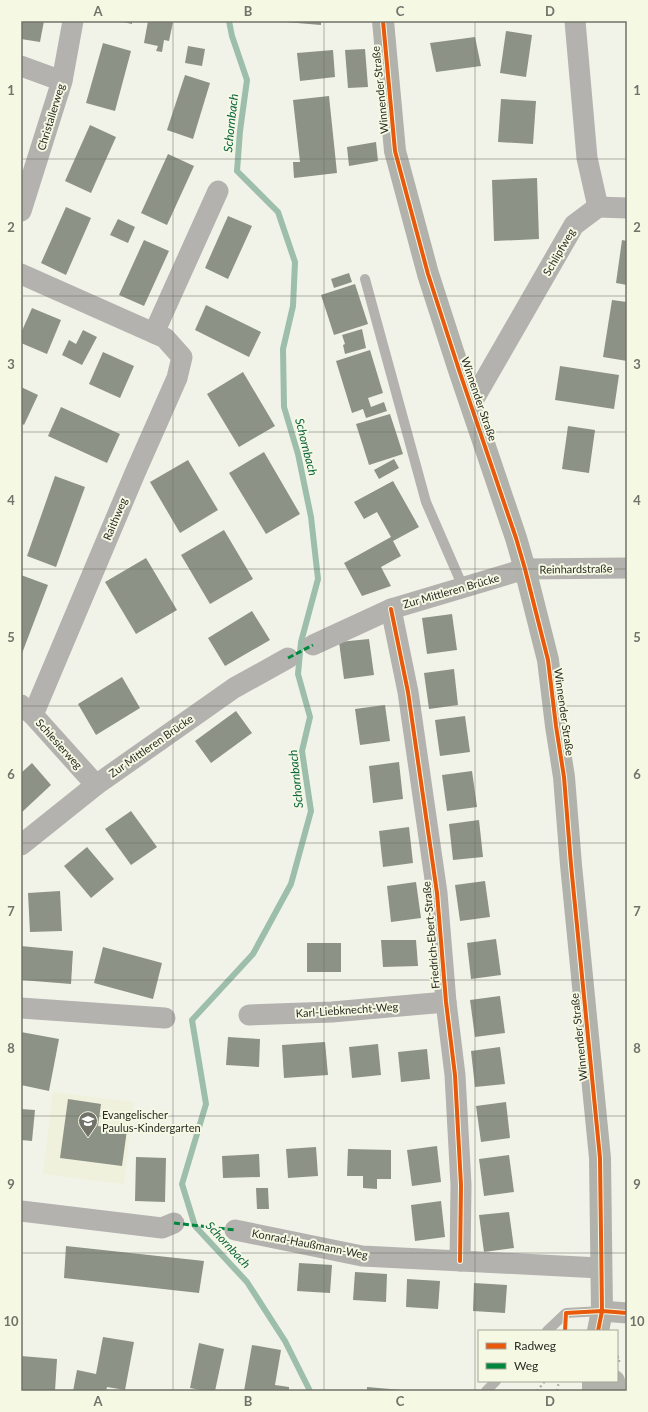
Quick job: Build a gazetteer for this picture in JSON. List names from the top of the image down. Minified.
{"streets":{"street":["Winnender Straße","Christallerweg","Schlipfweg","Raithweg","Reinhardstraße","Zur Mittleren Brücke","Schlesierweg","Friedrich-Ebert-Straße","Karl-Liebknecht-Weg","Konrad-Haußmann-Weg"]},"crossings":[["Winnender Straße","Schlipfweg"],["Winnender Straße","Reinhardstraße"],["Winnender Straße","Zur Mittleren Brücke"],["Winnender Straße","Konrad-Haußmann-Weg"],["Raithweg","Schlesierweg"],["Reinhardstraße","Zur Mittleren Brücke"],["Zur Mittleren Brücke","Schlesierweg"],["Zur Mittleren Brücke","Friedrich-Ebert-Straße"],["Friedrich-Ebert-Straße","Karl-Liebknecht-Weg"],["Friedrich-Ebert-Straße","Konrad-Haußmann-Weg"]],"water":["Schornbach"],"places":{"school or university":["Evangelischer Paulus-Kindergarten"]},"legend":["Radweg","Weg"],"grid":{"columns":["A","B","C","D"],"rows":["1","2","3","4","5","6","7","8","9","10"]}}
